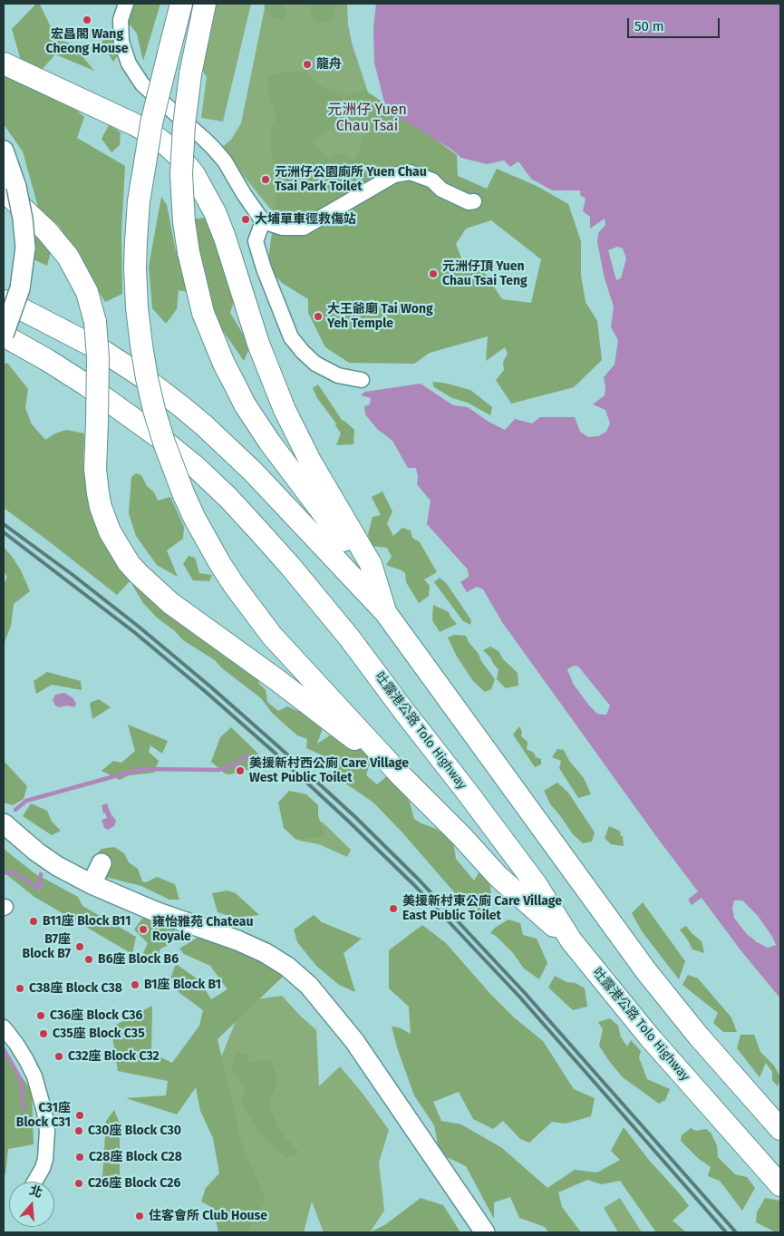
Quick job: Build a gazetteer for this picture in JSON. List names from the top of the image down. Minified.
{"streets":{"highway":["吐露港公路 Tolo Highway"]},"districts":["元洲仔 Yuen Chau Tsai"],"places":["宏昌閣 Wang Cheong House","龍舟","元洲仔公園廁所 Yuen Chau Tsai Park Toilet","大埔單車徑救傷站","元洲仔頂 Yuen Chau Tsai Teng","大王爺廟 Tai Wong Yeh Temple","美援新村西公廁 Care Village West Public Toilet","美援新村東公廁 Care Village East Public Toilet","B11座 Block B11","雍怡雅苑 Chateau Royale","B7座 Block B7","B6座 Block B6","B1座 Block B1","C38座 Block C38","C36座 Block C36","C35座 Block C35","C32座 Block C32","C31座 Block C31","C30座 Block C30","C28座 Block C28","C26座 Block C26","住客會所 Club House"],"scale_bar":"50 m","north":"top"}
